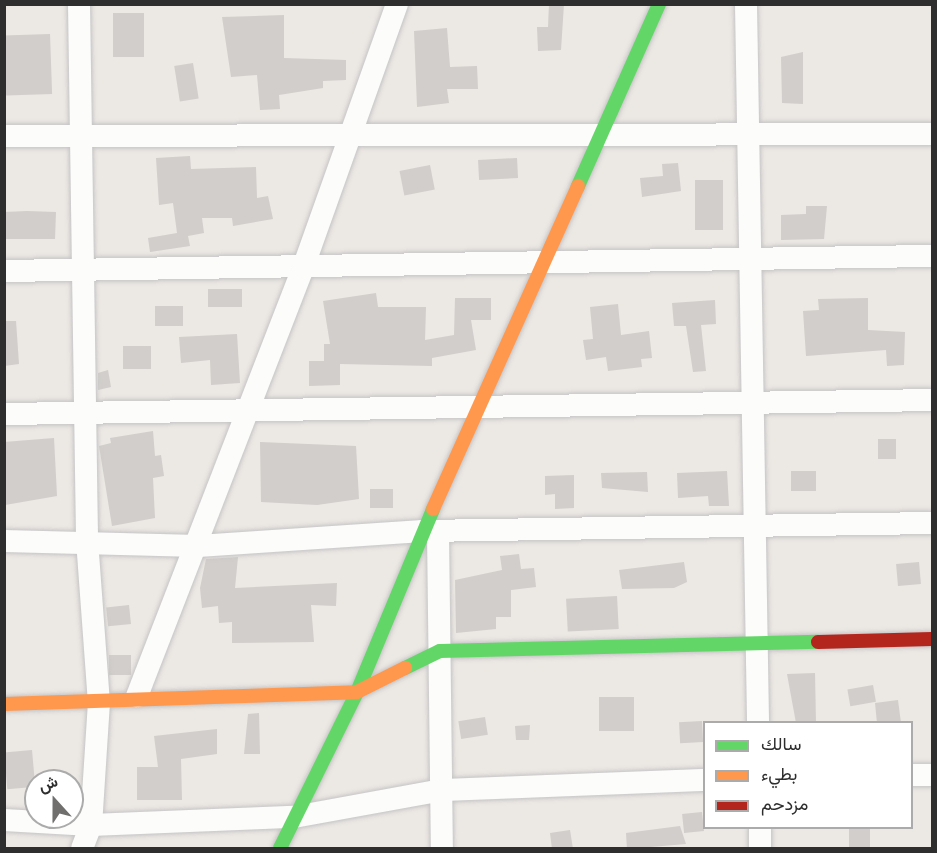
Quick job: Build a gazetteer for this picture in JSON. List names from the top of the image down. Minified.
{"legend":["سالك","بطيء","مزدحم"],"north":"top"}
